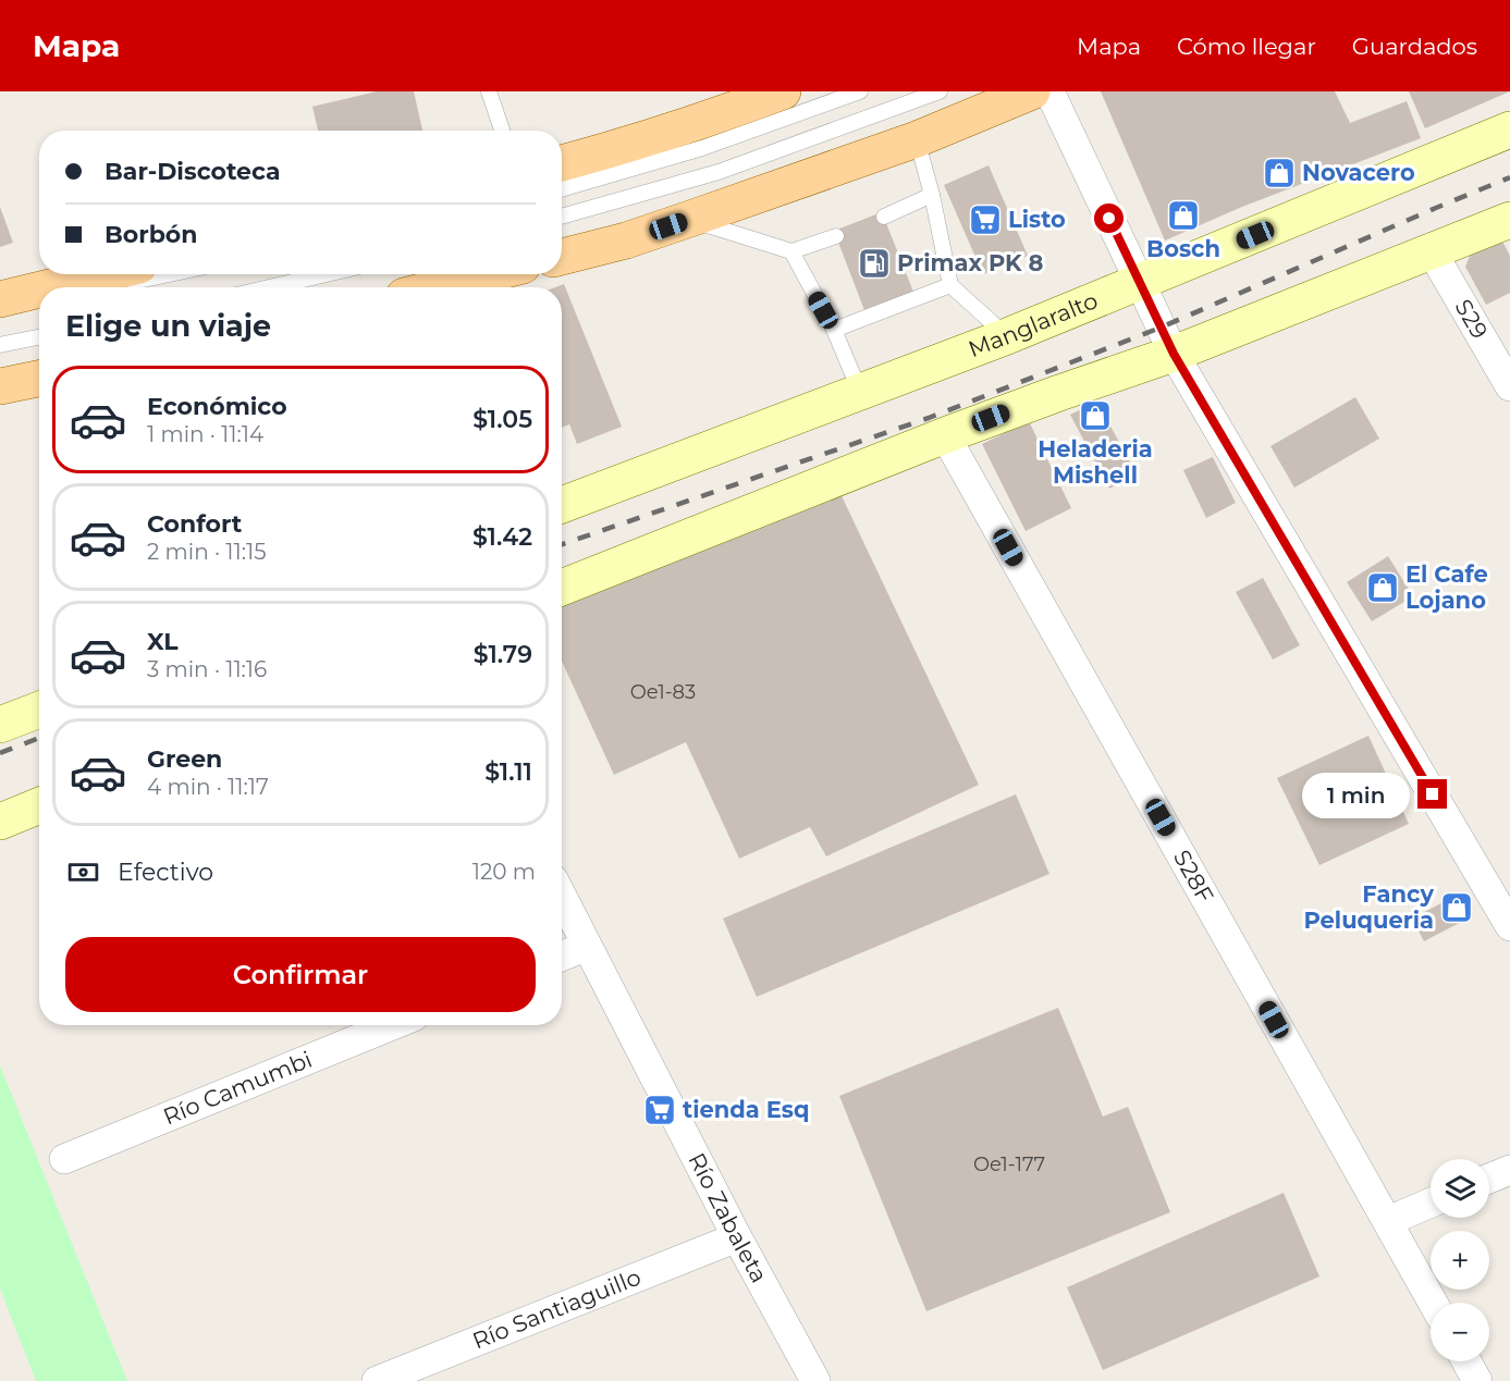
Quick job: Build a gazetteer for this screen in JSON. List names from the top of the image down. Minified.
{"streets":{"main road":["Manglaralto"],"street":["S29","S28F","Río Camumbi","Río Zabaleta","Río Santiaguillo"]},"crossings":[["Río Zabaleta","Río Santiaguillo"]],"places":{"shop":["Novacero","Bosch","Heladeria Mishell","El Cafe Lojano","Fancy Peluqueria"],"supermarket":["Listo","tienda Esq"],"fuel station":["Primax PK 8"]},"house_numbers":["Oe1-83","Oe1-177"],"page":{"header":"Mapa","nav":["Mapa","Cómo llegar","Guardados"],"banner":["Bar-Discoteca","Borbón"],"heading":"Elige un viaje","list":[{"name":"Económico","note":"1 min · 11:14","value":"$1.05"},{"name":"Confort","note":"2 min · 11:15","value":"$1.42"},{"name":"XL","note":"3 min · 11:16","value":"$1.79"},{"name":"Green","note":"4 min · 11:17","value":"$1.11"}],"bubble":"1 min","pay":["Efectivo","120 m"],"buttons":"Confirmar","map_buttons":["+","−"]}}
